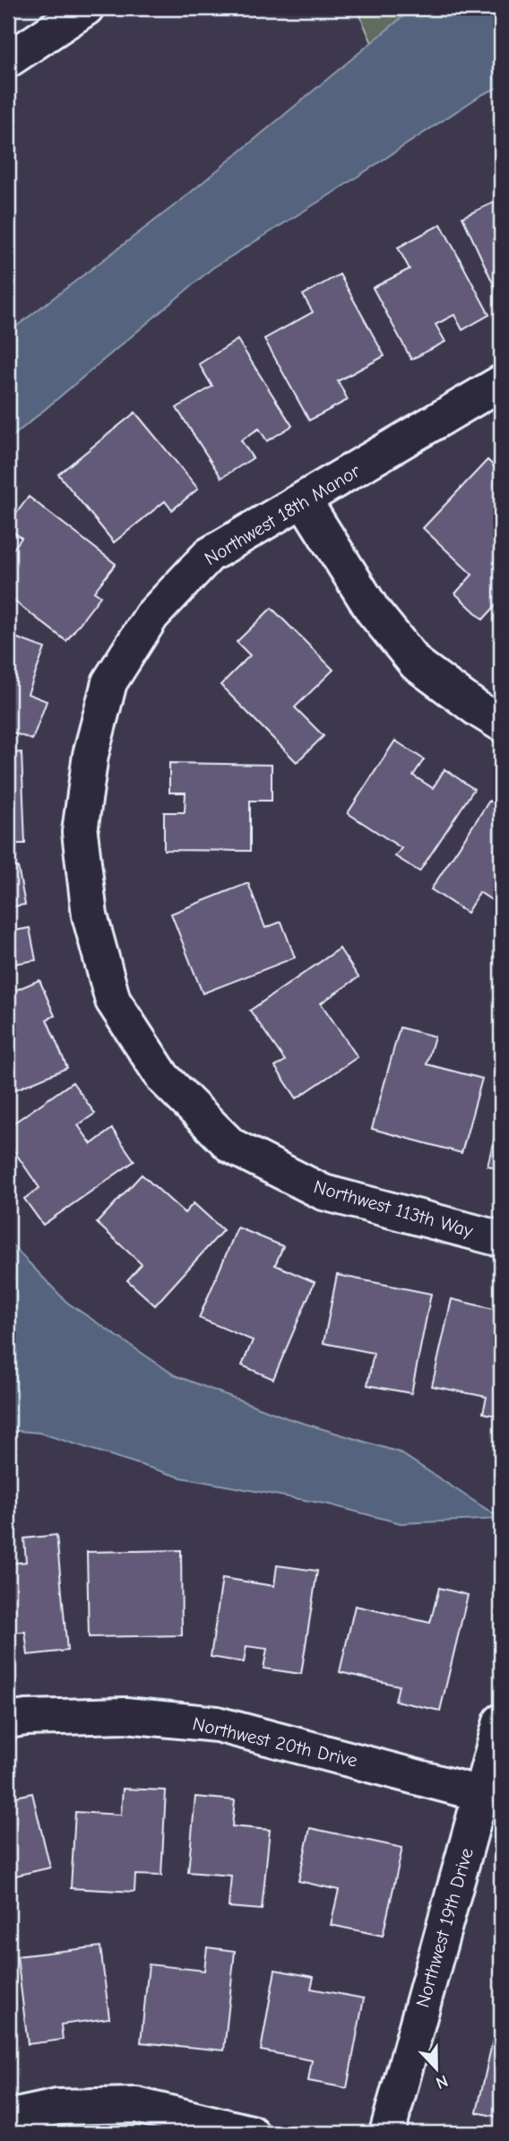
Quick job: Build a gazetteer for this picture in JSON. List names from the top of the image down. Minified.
{"streets":{"street":["Northwest 18th Manor","Northwest 113th Way","Northwest 20th Drive","Northwest 19th Drive"]},"crossings":[["Northwest 18th Manor","Northwest 113th Way"],["Northwest 20th Drive","Northwest 19th Drive"]],"north":"bottom"}
